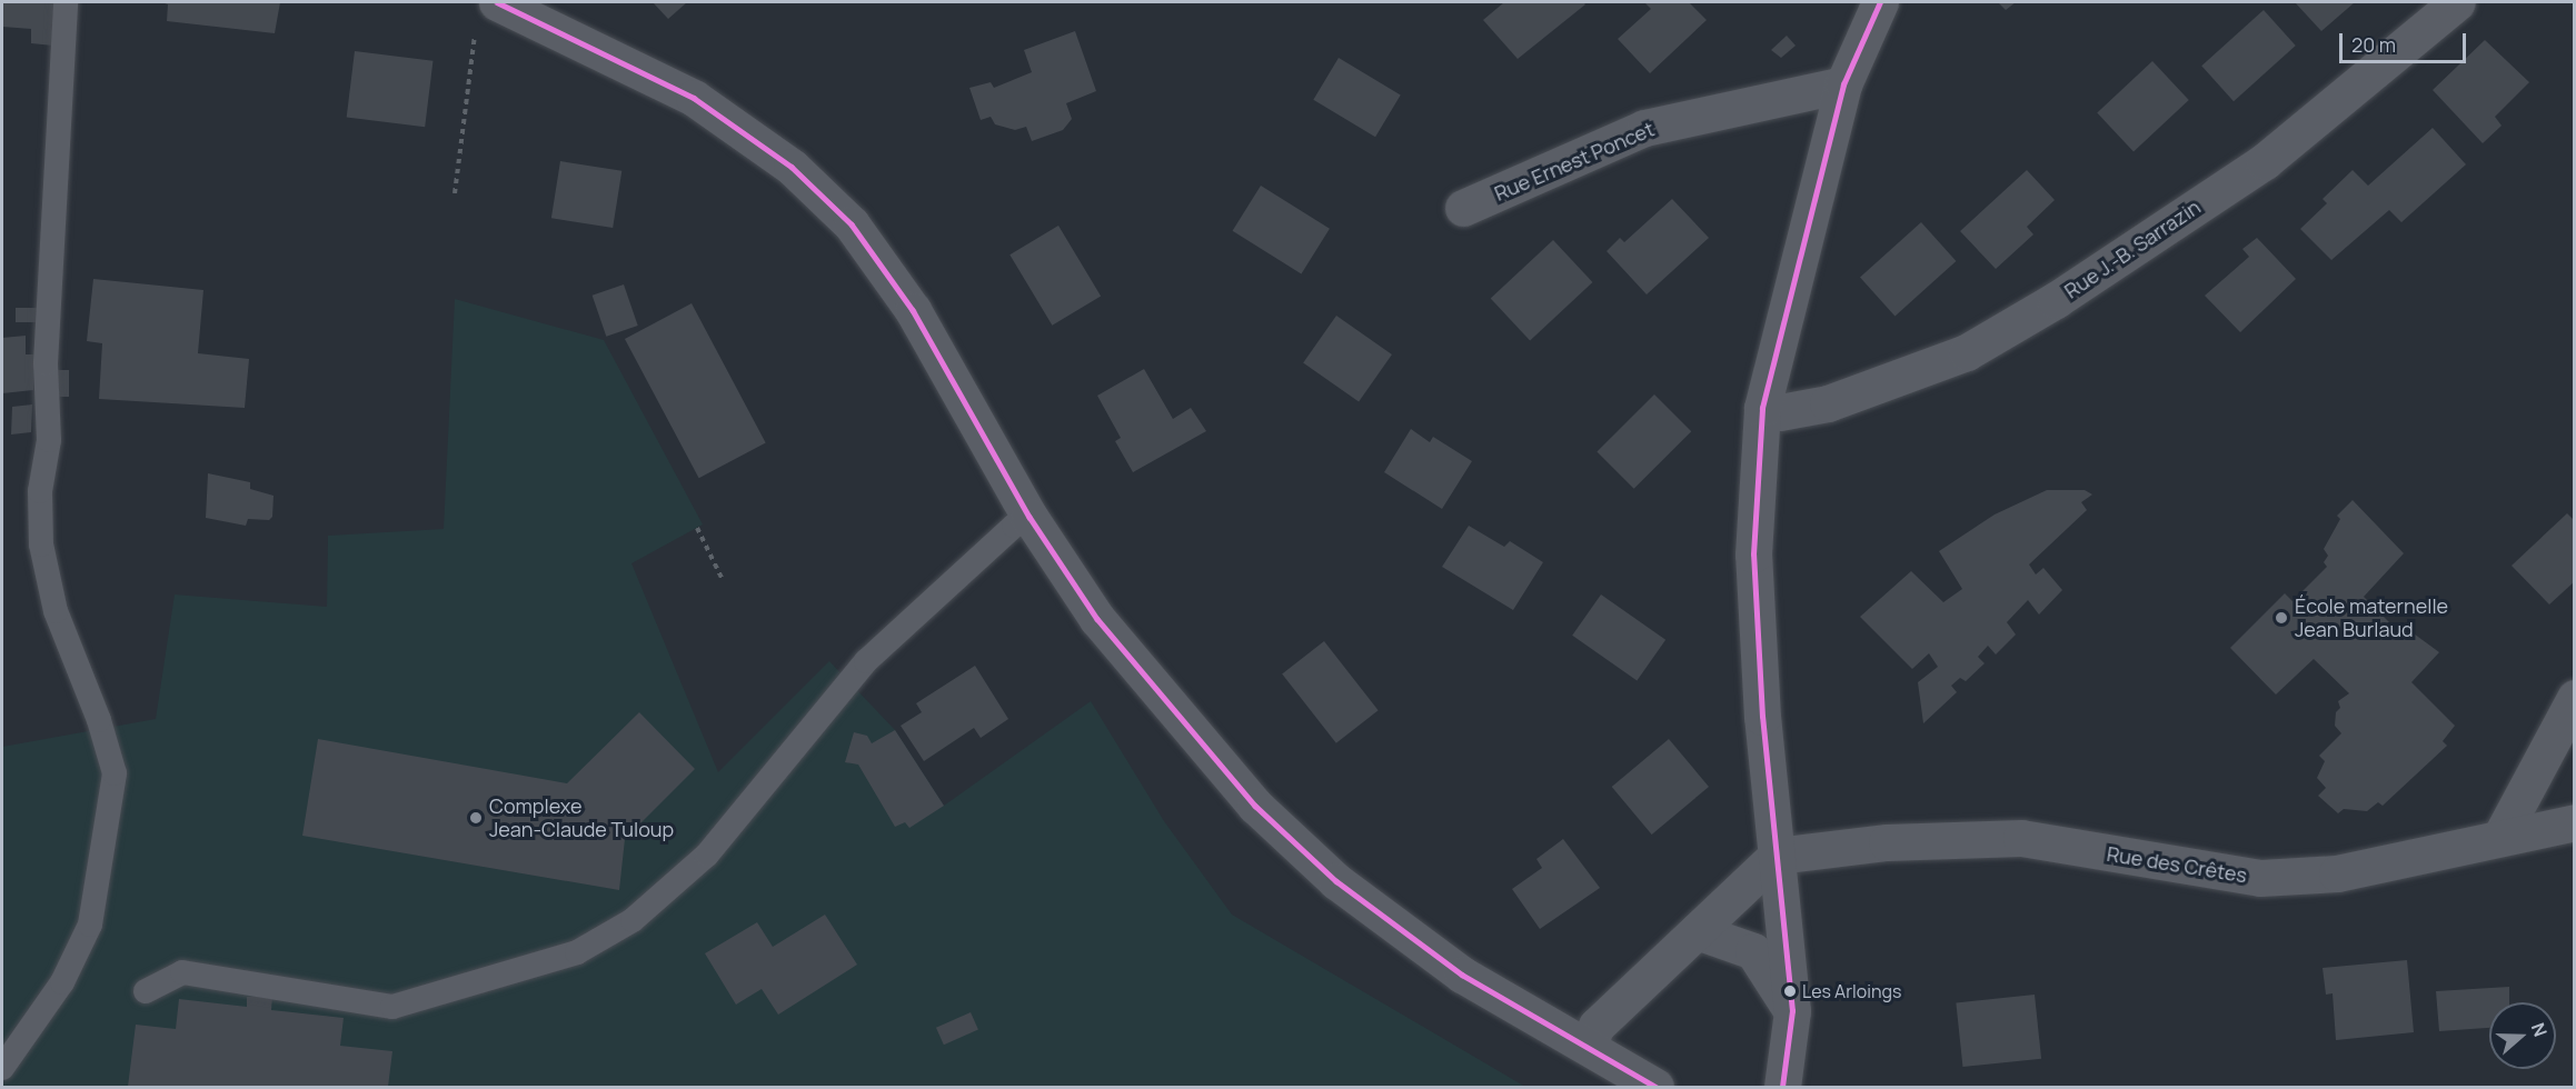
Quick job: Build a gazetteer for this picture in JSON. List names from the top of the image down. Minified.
{"streets":{"street":["Rue Ernest Poncet","Rue J.-B. Sarrazin","Rue des Crêtes"]},"places":["École maternelle Jean Burlaud","Complexe Jean-Claude Tuloup","Les Arloings"],"scale_bar":"20 m","north":"right"}
